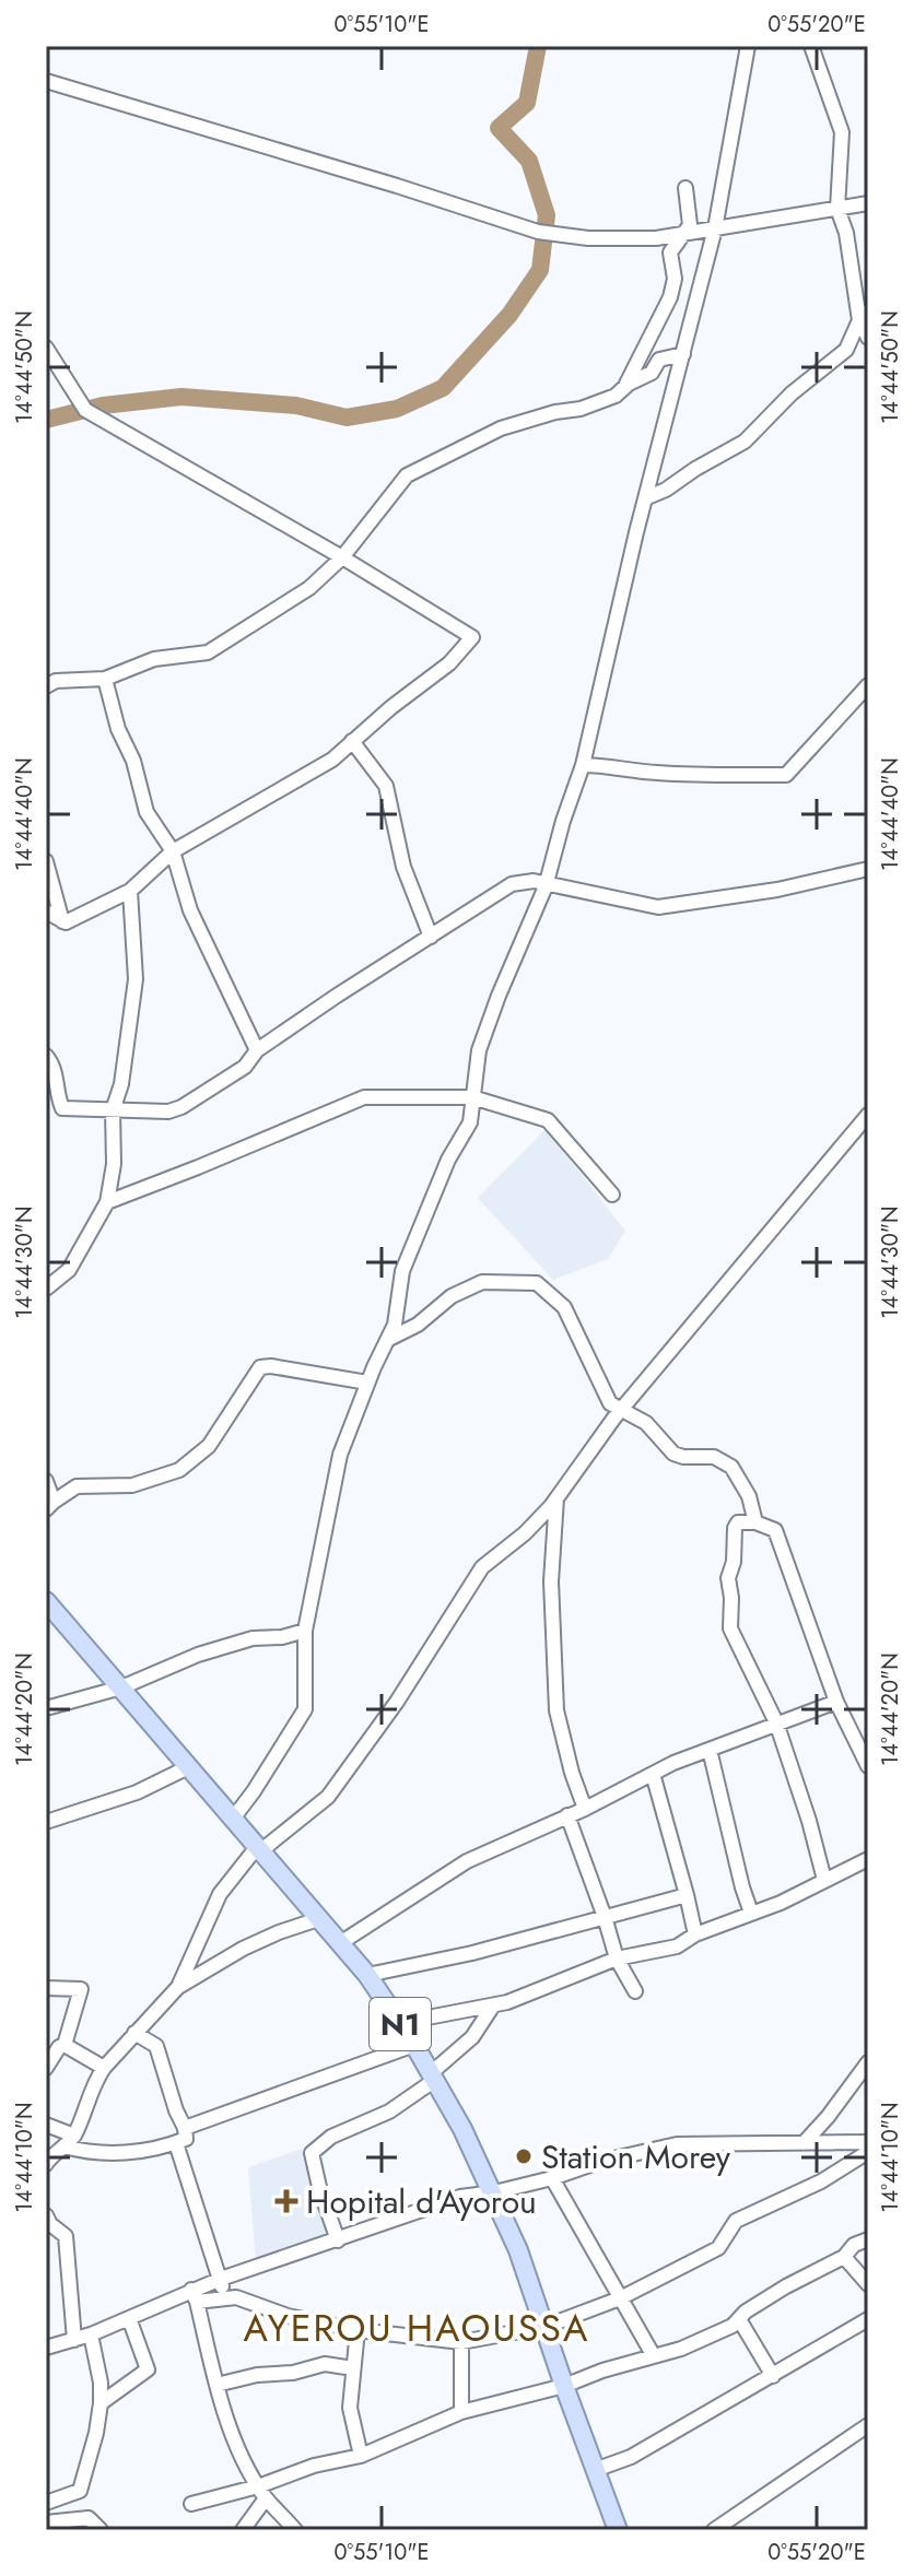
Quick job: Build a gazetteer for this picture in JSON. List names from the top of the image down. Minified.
{"streets":{"main road":["N1"]},"districts":["AYEROU HAOUSSA"],"places":{"other":["Station Morey"],"health":["Hopital d'Ayorou"]},"coordinates":["0°55'10\"E","0°55'20\"E","14°44'50\"N","14°44'40\"N","14°44'30\"N","14°44'20\"N","14°44'10\"N"]}
